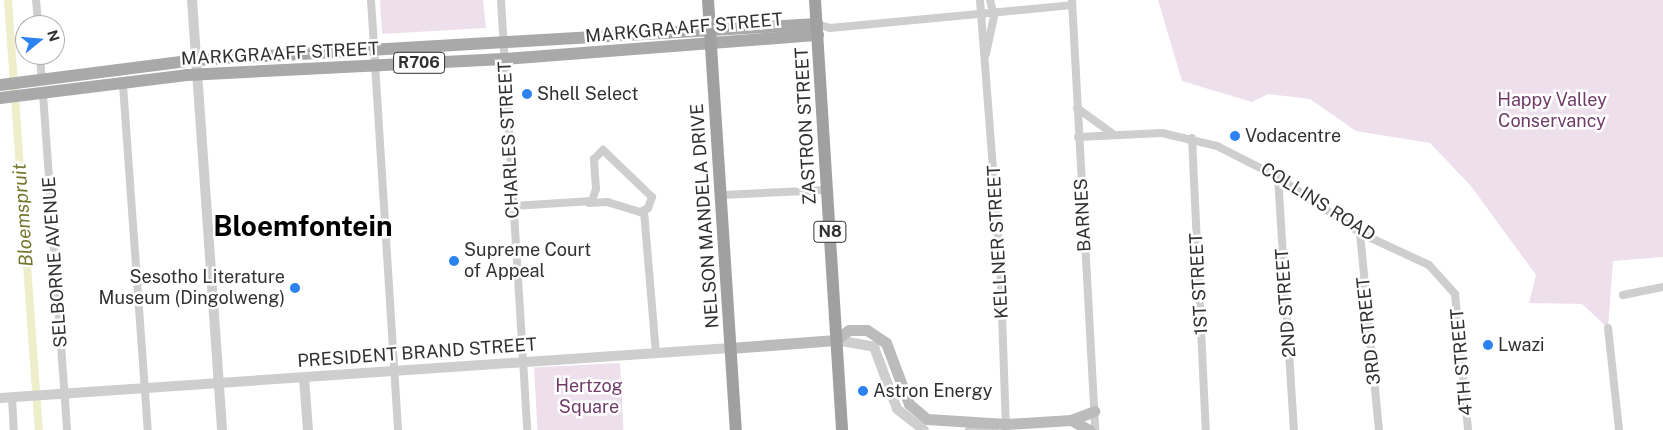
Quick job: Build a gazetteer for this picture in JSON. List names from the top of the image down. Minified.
{"streets":{"highway":["ZASTRON STREET","NELSON MANDELA DRIVE","N8"],"main road":["MARKGRAAFF STREET","R706","PRESIDENT BRAND STREET"],"street":["CHARLES STREET","COLLINS ROAD","BARNES","KELLNER STREET","SELBORNE AVENUE","1ST STREET","2ND STREET","3RD STREET","4TH STREET"]},"crossings":[["MARKGRAAFF STREET","ZASTRON STREET"],["MARKGRAAFF STREET","CHARLES STREET"],["MARKGRAAFF STREET","BARNES"],["MARKGRAAFF STREET","NELSON MANDELA DRIVE"],["MARKGRAAFF STREET","KELLNER STREET"],["MARKGRAAFF STREET","SELBORNE AVENUE"],["ZASTRON STREET","PRESIDENT BRAND STREET"],["CHARLES STREET","PRESIDENT BRAND STREET"],["COLLINS ROAD","BARNES"],["COLLINS ROAD","1ST STREET"],["COLLINS ROAD","2ND STREET"],["COLLINS ROAD","3RD STREET"],["COLLINS ROAD","4TH STREET"],["NELSON MANDELA DRIVE","PRESIDENT BRAND STREET"],["SELBORNE AVENUE","PRESIDENT BRAND STREET"]],"districts":["Bloemfontein"],"water":["Bloemspruit"],"parks":["Happy Valley Conservancy","Hertzog Square"],"places":["Shell Select","Vodacentre","Supreme Court of Appeal","Sesotho Literature Museum (Dingolweng)","Lwazi","Astron Energy"],"north":"right"}
